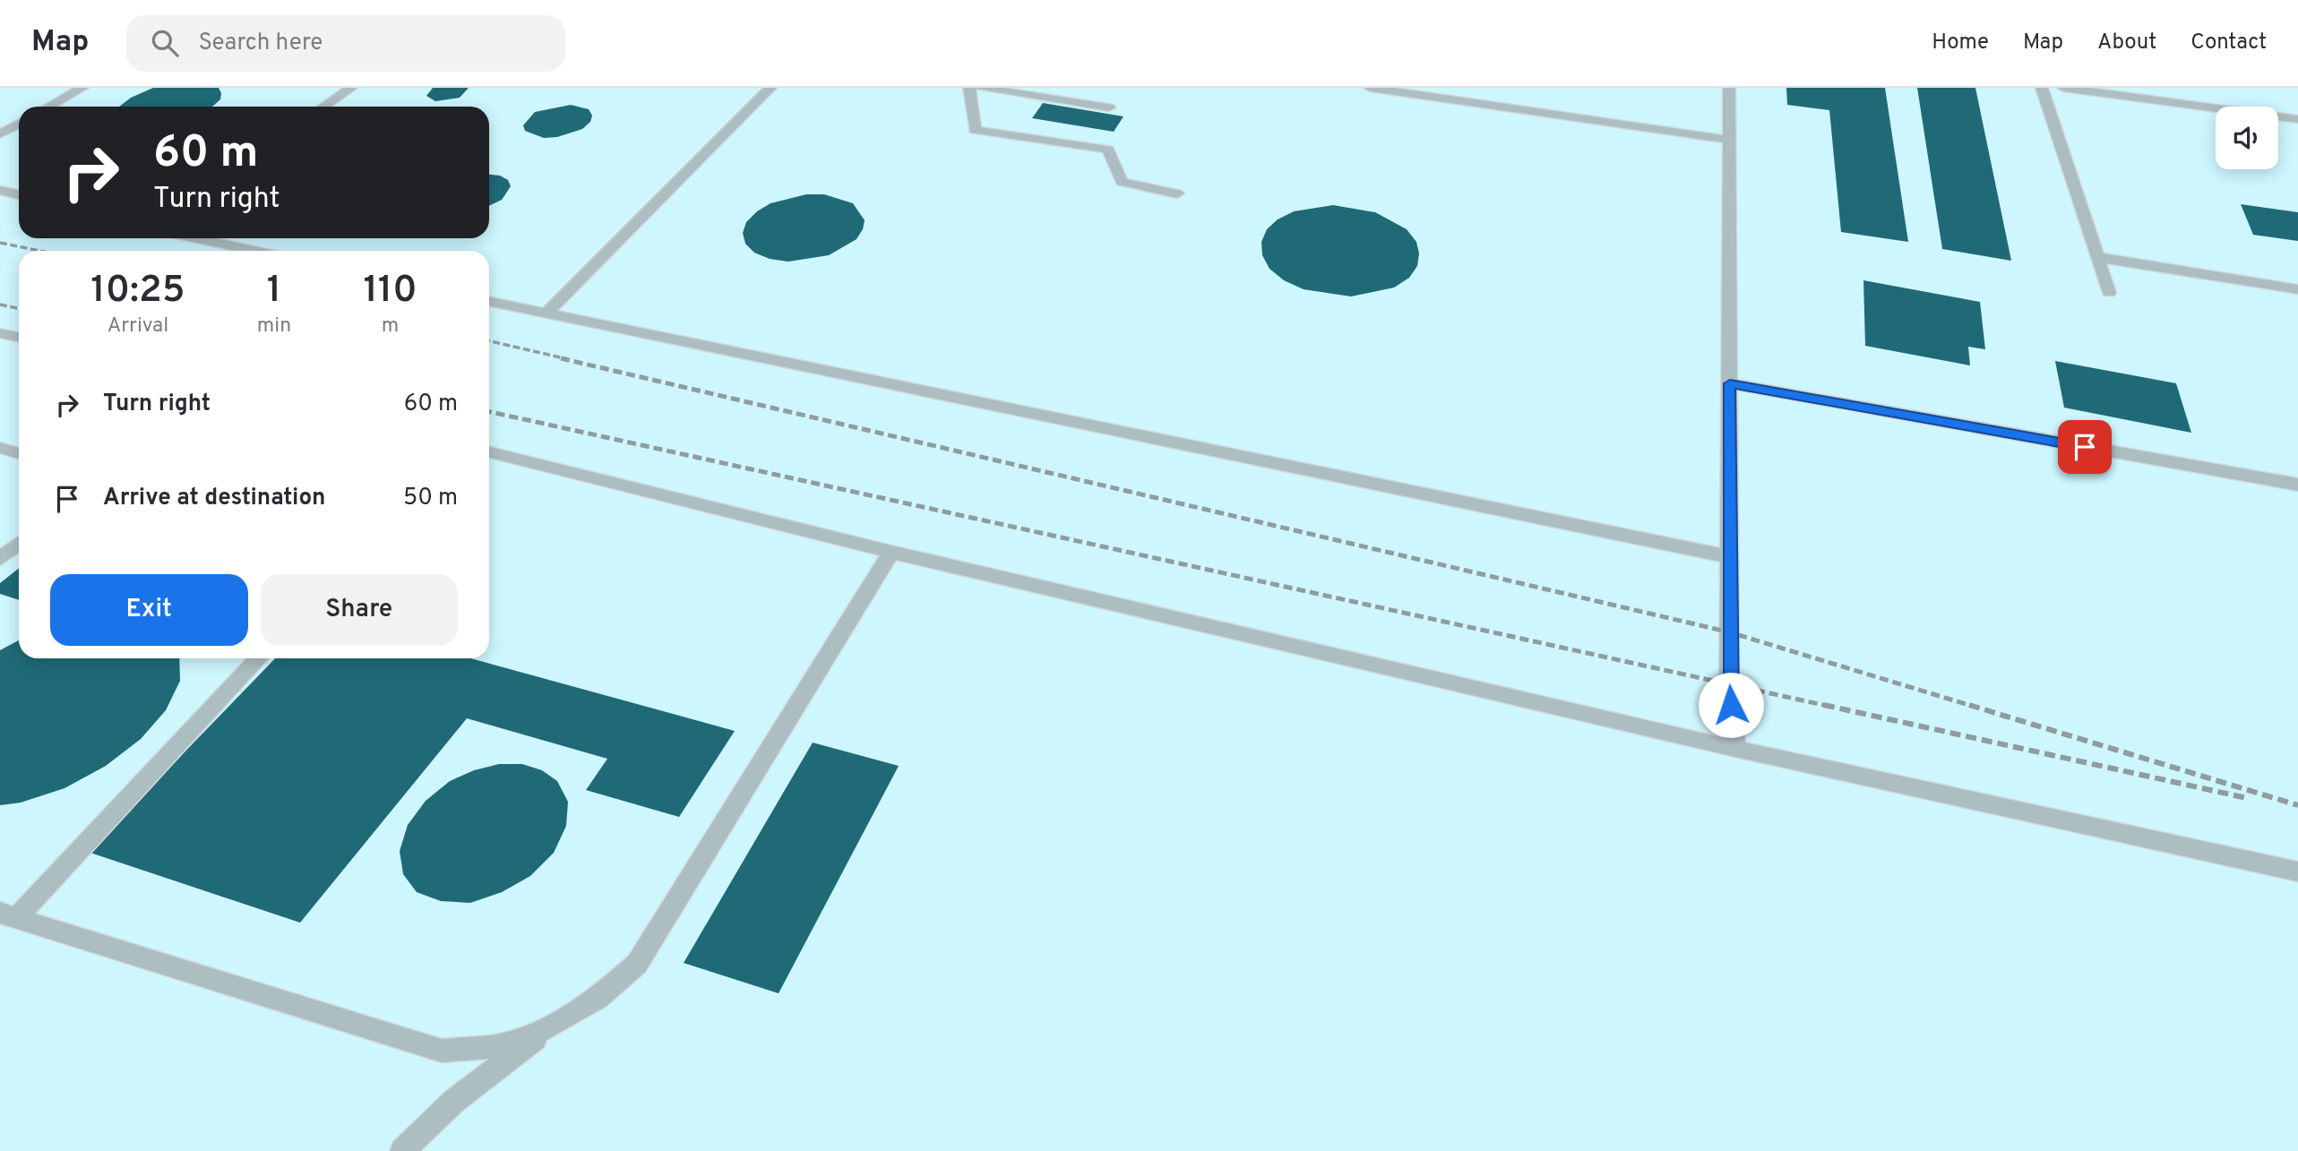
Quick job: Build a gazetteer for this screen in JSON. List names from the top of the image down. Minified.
{"page":{"header":"Map","search":"Search here","nav":["Home","Map","About","Contact"],"turn":["60 m","Turn right"],"eta":["10:25","Arrival","1","min","110","m"],"list":[{"name":"Turn right","value":"60 m"},{"name":"Arrive at destination","value":"50 m"}],"buttons":["Exit","Share"]}}
